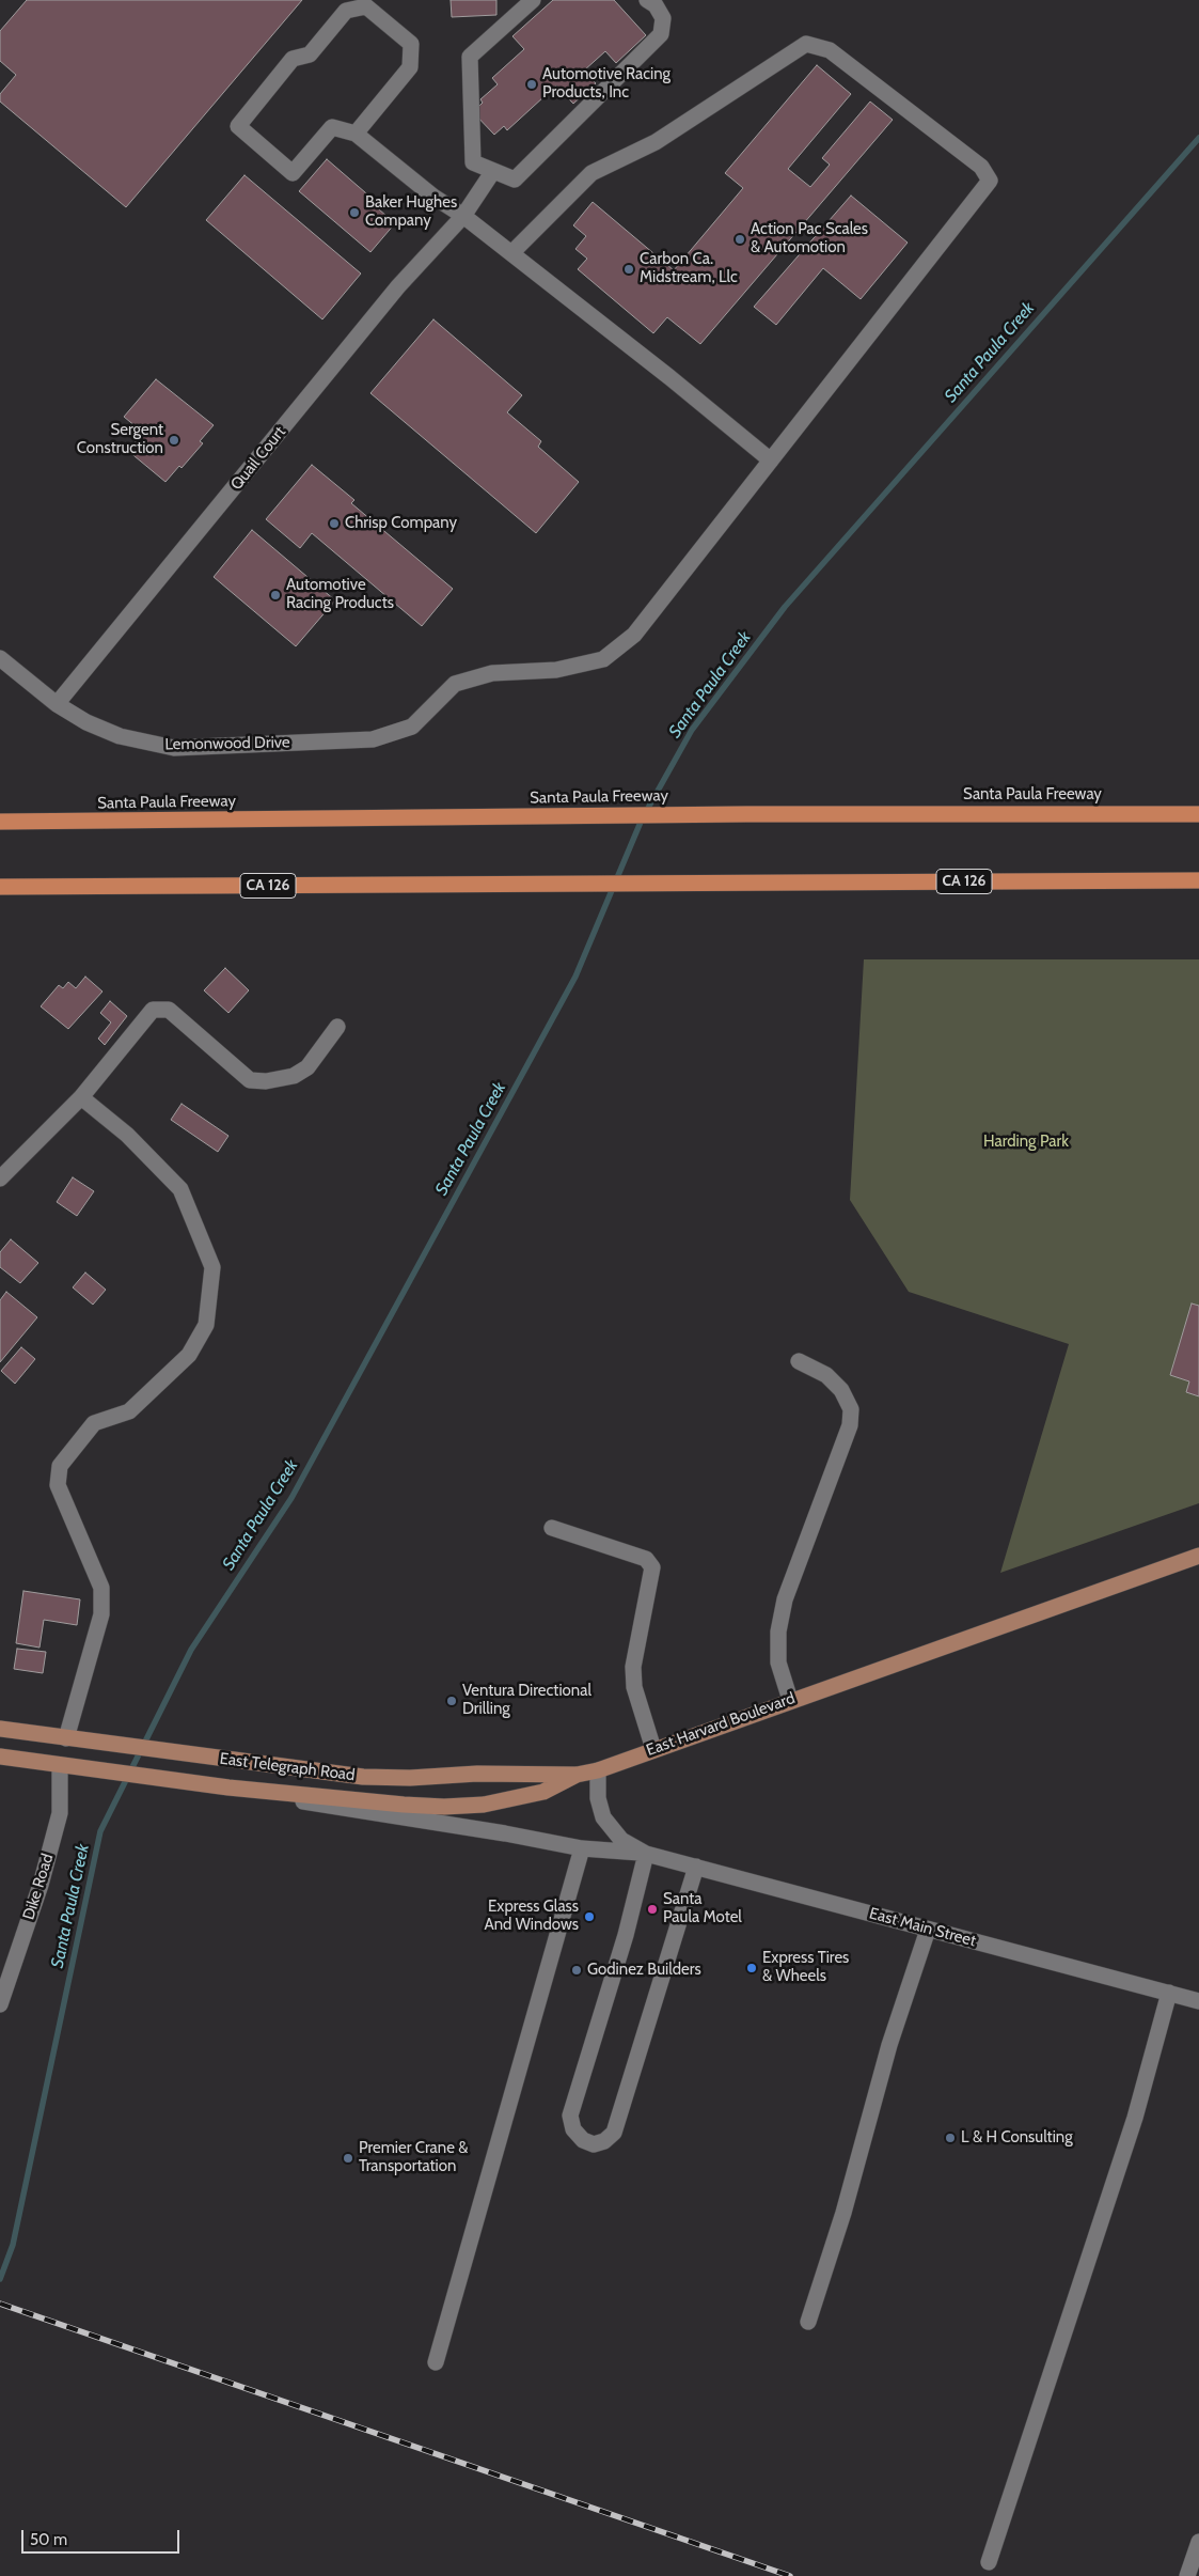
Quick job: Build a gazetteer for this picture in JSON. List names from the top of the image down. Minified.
{"streets":{"highway":["Santa Paula Freeway","CA 126"],"main road":["East Harvard Boulevard","East Telegraph Road"],"street":["Quail Court","Lemonwood Drive","Dike Road","East Main Street"]},"crossings":[["Quail Court","Lemonwood Drive"],["East Harvard Boulevard","East Telegraph Road"],["East Harvard Boulevard","East Main Street"],["East Telegraph Road","Dike Road"],["East Telegraph Road","East Main Street"]],"water":["Santa Paula Creek"],"parks":["Harding Park"],"places":["Automotive Racing Products, Inc","Baker Hughes Company","Action Pac Scales & Automotion","Carbon Ca. Midstream, Llc","Sergent Construction","Chrisp Company","Automotive Racing Products","Ventura Directional Drilling","Santa Paula Motel","Express Glass And Windows","Express Tires & Wheels","Godinez Builders","L & H Consulting","Premier Crane & Transportation"],"scale_bar":"50 m"}
